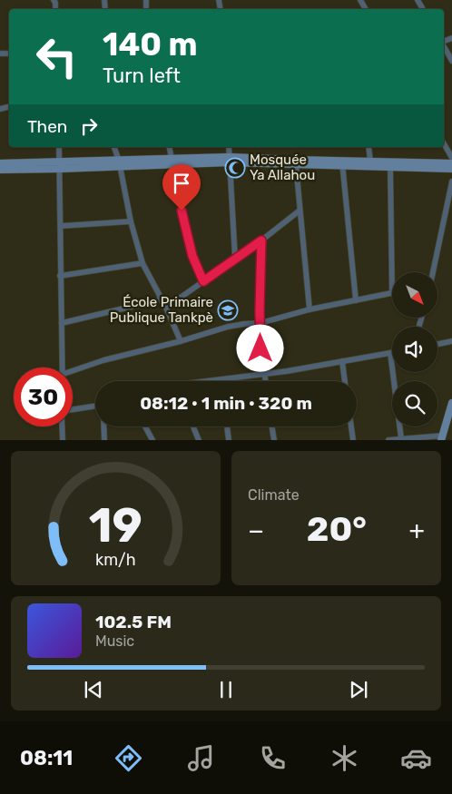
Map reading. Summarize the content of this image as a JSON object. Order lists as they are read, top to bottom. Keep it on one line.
{"places":{"mosque":["Mosquée Ya Allahou"],"school or university":["École Primaire Publique Tankpè"]},"north":"bottom right","page":{"turn":["140 m","Turn left"],"then":"Then","limit":"30","trip":"08:12 · 1 min · 320 m","tile":"Climate","heat":["−","20°","+"],"song":["102.5 FM","Music"],"tabs":"08:11","gauge":["19","km/h"]}}
